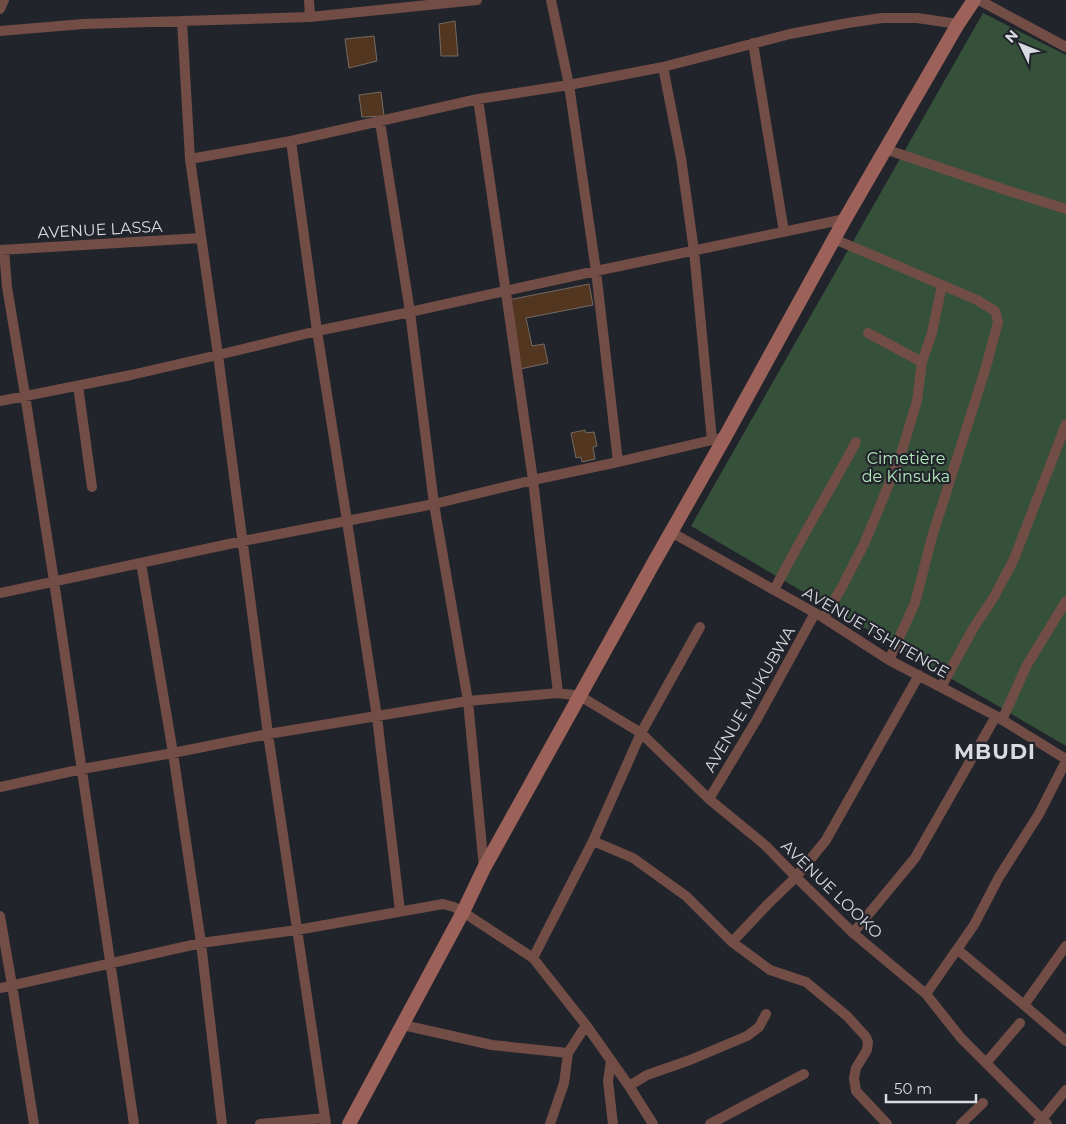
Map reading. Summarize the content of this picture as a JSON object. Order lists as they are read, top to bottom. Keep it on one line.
{"streets":{"street":["AVENUE LASSA","AVENUE TSHITENGE","AVENUE MUKUBWA","AVENUE LOOKO"]},"crossings":[["AVENUE TSHITENGE","AVENUE MUKUBWA"],["AVENUE MUKUBWA","AVENUE LOOKO"]],"districts":["MBUDI"],"parks":["Cimetière de Kinsuka"],"scale_bar":"50 m","north":"top left"}
